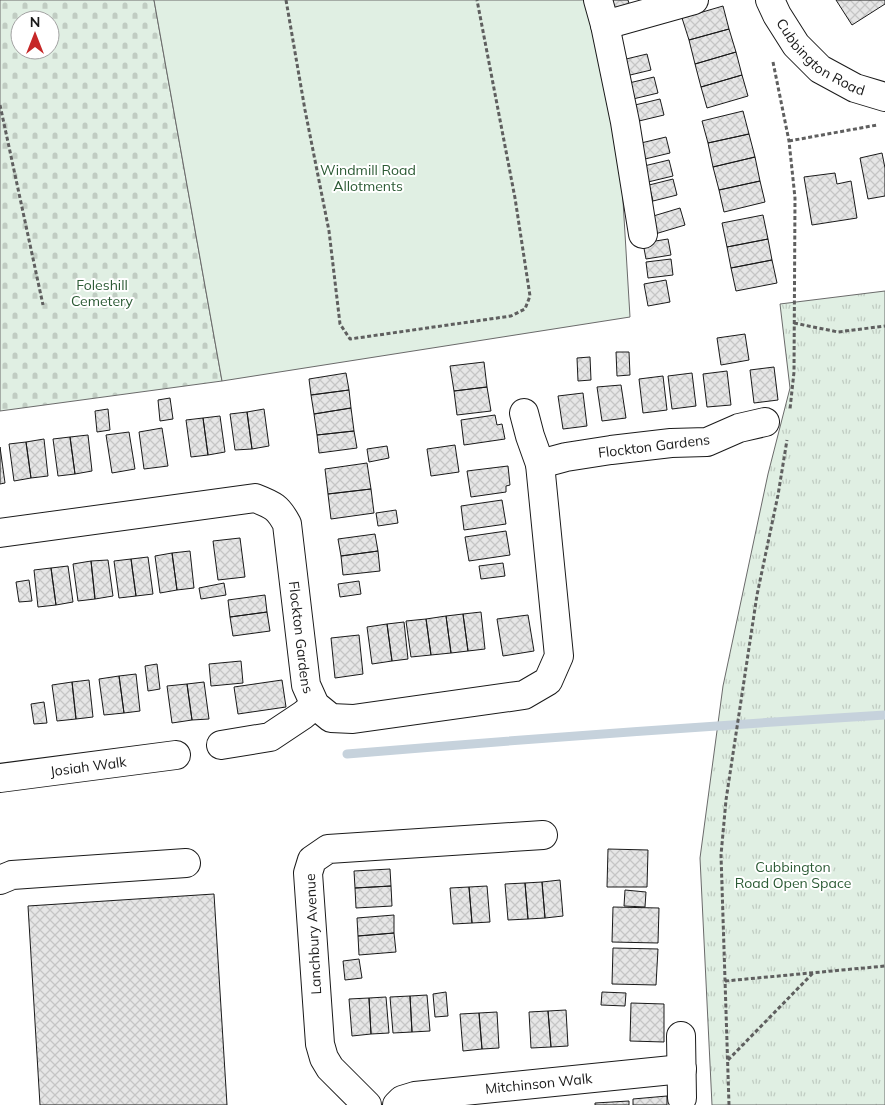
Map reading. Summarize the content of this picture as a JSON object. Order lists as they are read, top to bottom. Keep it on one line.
{"streets":{"street":["Cubbington Road","Flockton Gardens","Josiah Walk","Lanchbury Avenue","Mitchinson Walk"]},"parks":["Windmill Road Allotments","Foleshill Cemetery","Cubbington Road Open Space"],"north":"top"}
